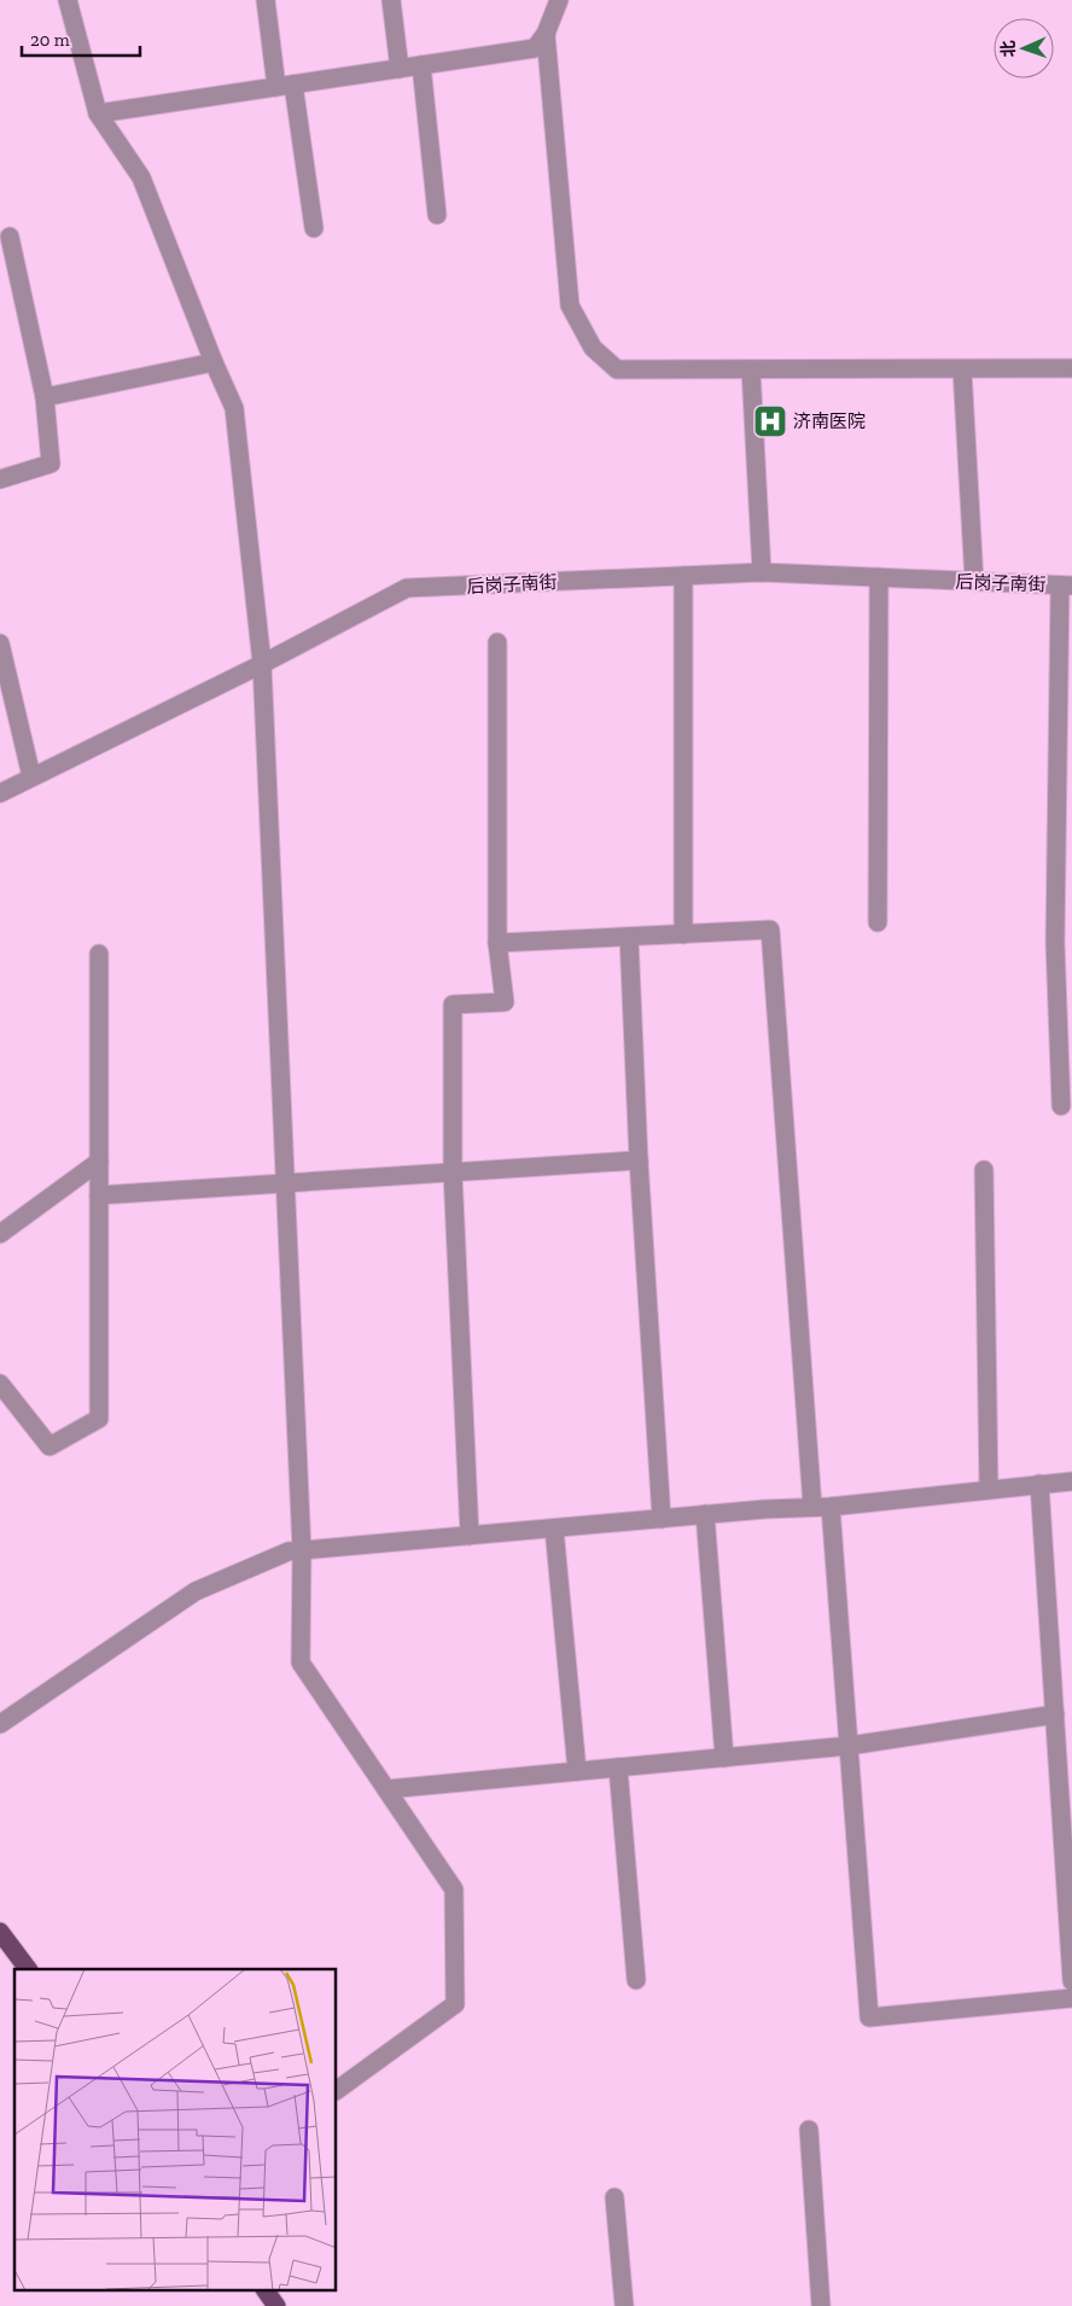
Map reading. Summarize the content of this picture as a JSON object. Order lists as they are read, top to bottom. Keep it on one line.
{"streets":{"street":["后岗子南街"]},"places":{"hospital":["济南医院"]},"scale_bar":"20 m","north":"left"}
